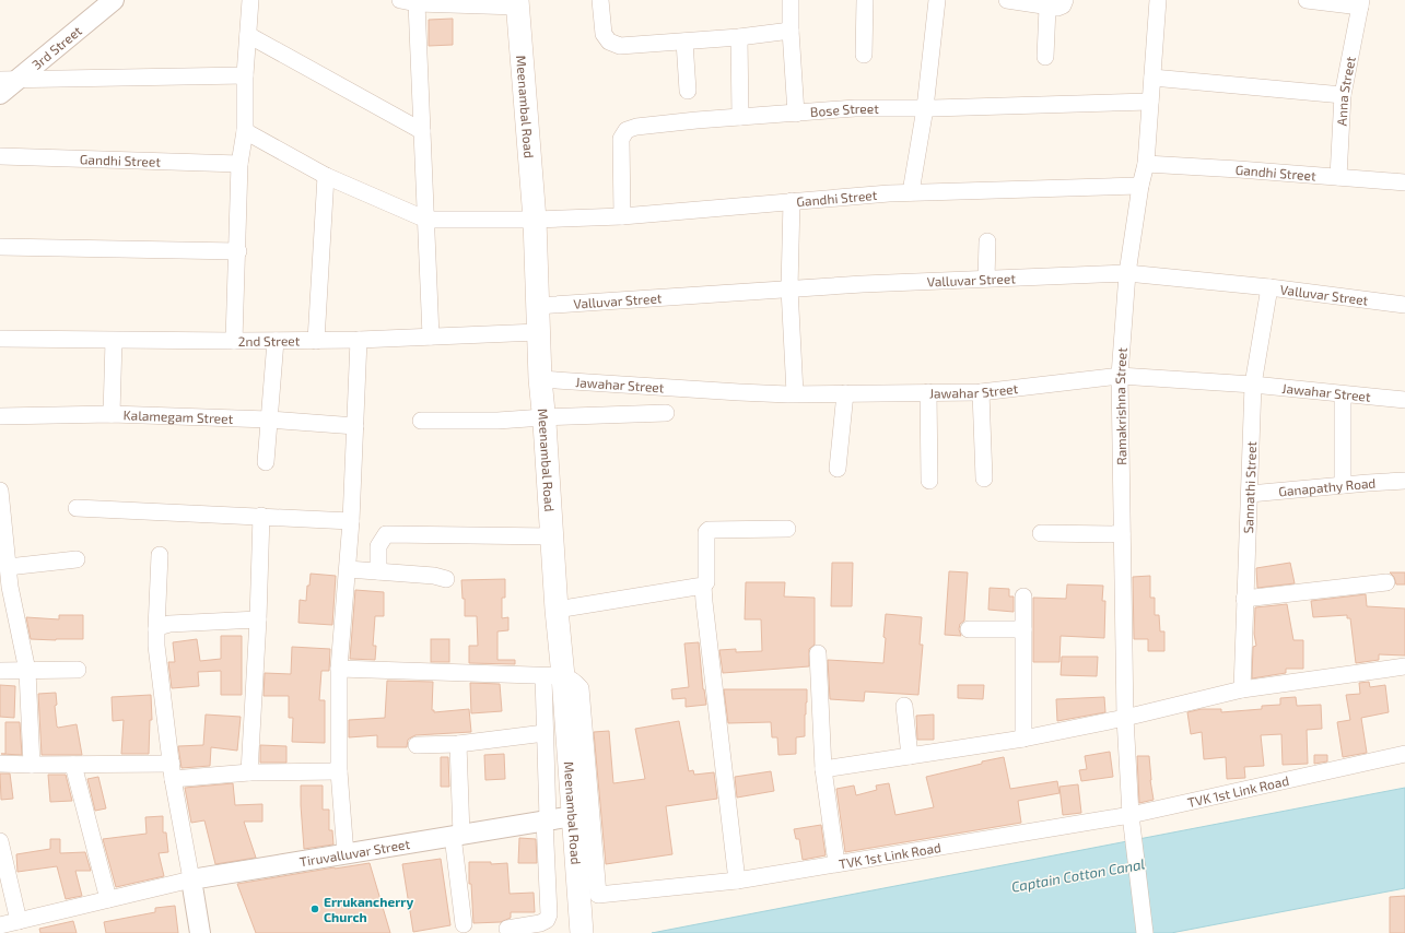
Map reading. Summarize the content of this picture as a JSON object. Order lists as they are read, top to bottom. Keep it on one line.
{"streets":{"main road":["Meenambal Road"],"street":["3rd Street","Anna Street","Bose Street","Gandhi Street","Valluvar Street","2nd Street","Jawahar Street","Ramakrishna Street","Kalamegam Street","Sannathi Street","Ganapathy Road","TVK 1st Link Road","Tiruvalluvar Street"]},"crossings":[["Anna Street","Gandhi Street"],["Meenambal Road","Gandhi Street"],["Meenambal Road","Valluvar Street"],["Meenambal Road","2nd Street"],["Meenambal Road","Jawahar Street"],["Meenambal Road","TVK 1st Link Road"],["Meenambal Road","Tiruvalluvar Street"],["Bose Street","Gandhi Street"],["Bose Street","Ramakrishna Street"],["Gandhi Street","Ramakrishna Street"],["Valluvar Street","Ramakrishna Street"],["Valluvar Street","Sannathi Street"],["Jawahar Street","Ramakrishna Street"],["Jawahar Street","Sannathi Street"],["Ramakrishna Street","TVK 1st Link Road"],["Sannathi Street","Ganapathy Road"]],"water":["Captain Cotton Canal"],"places":["Errukancherry Church"]}
